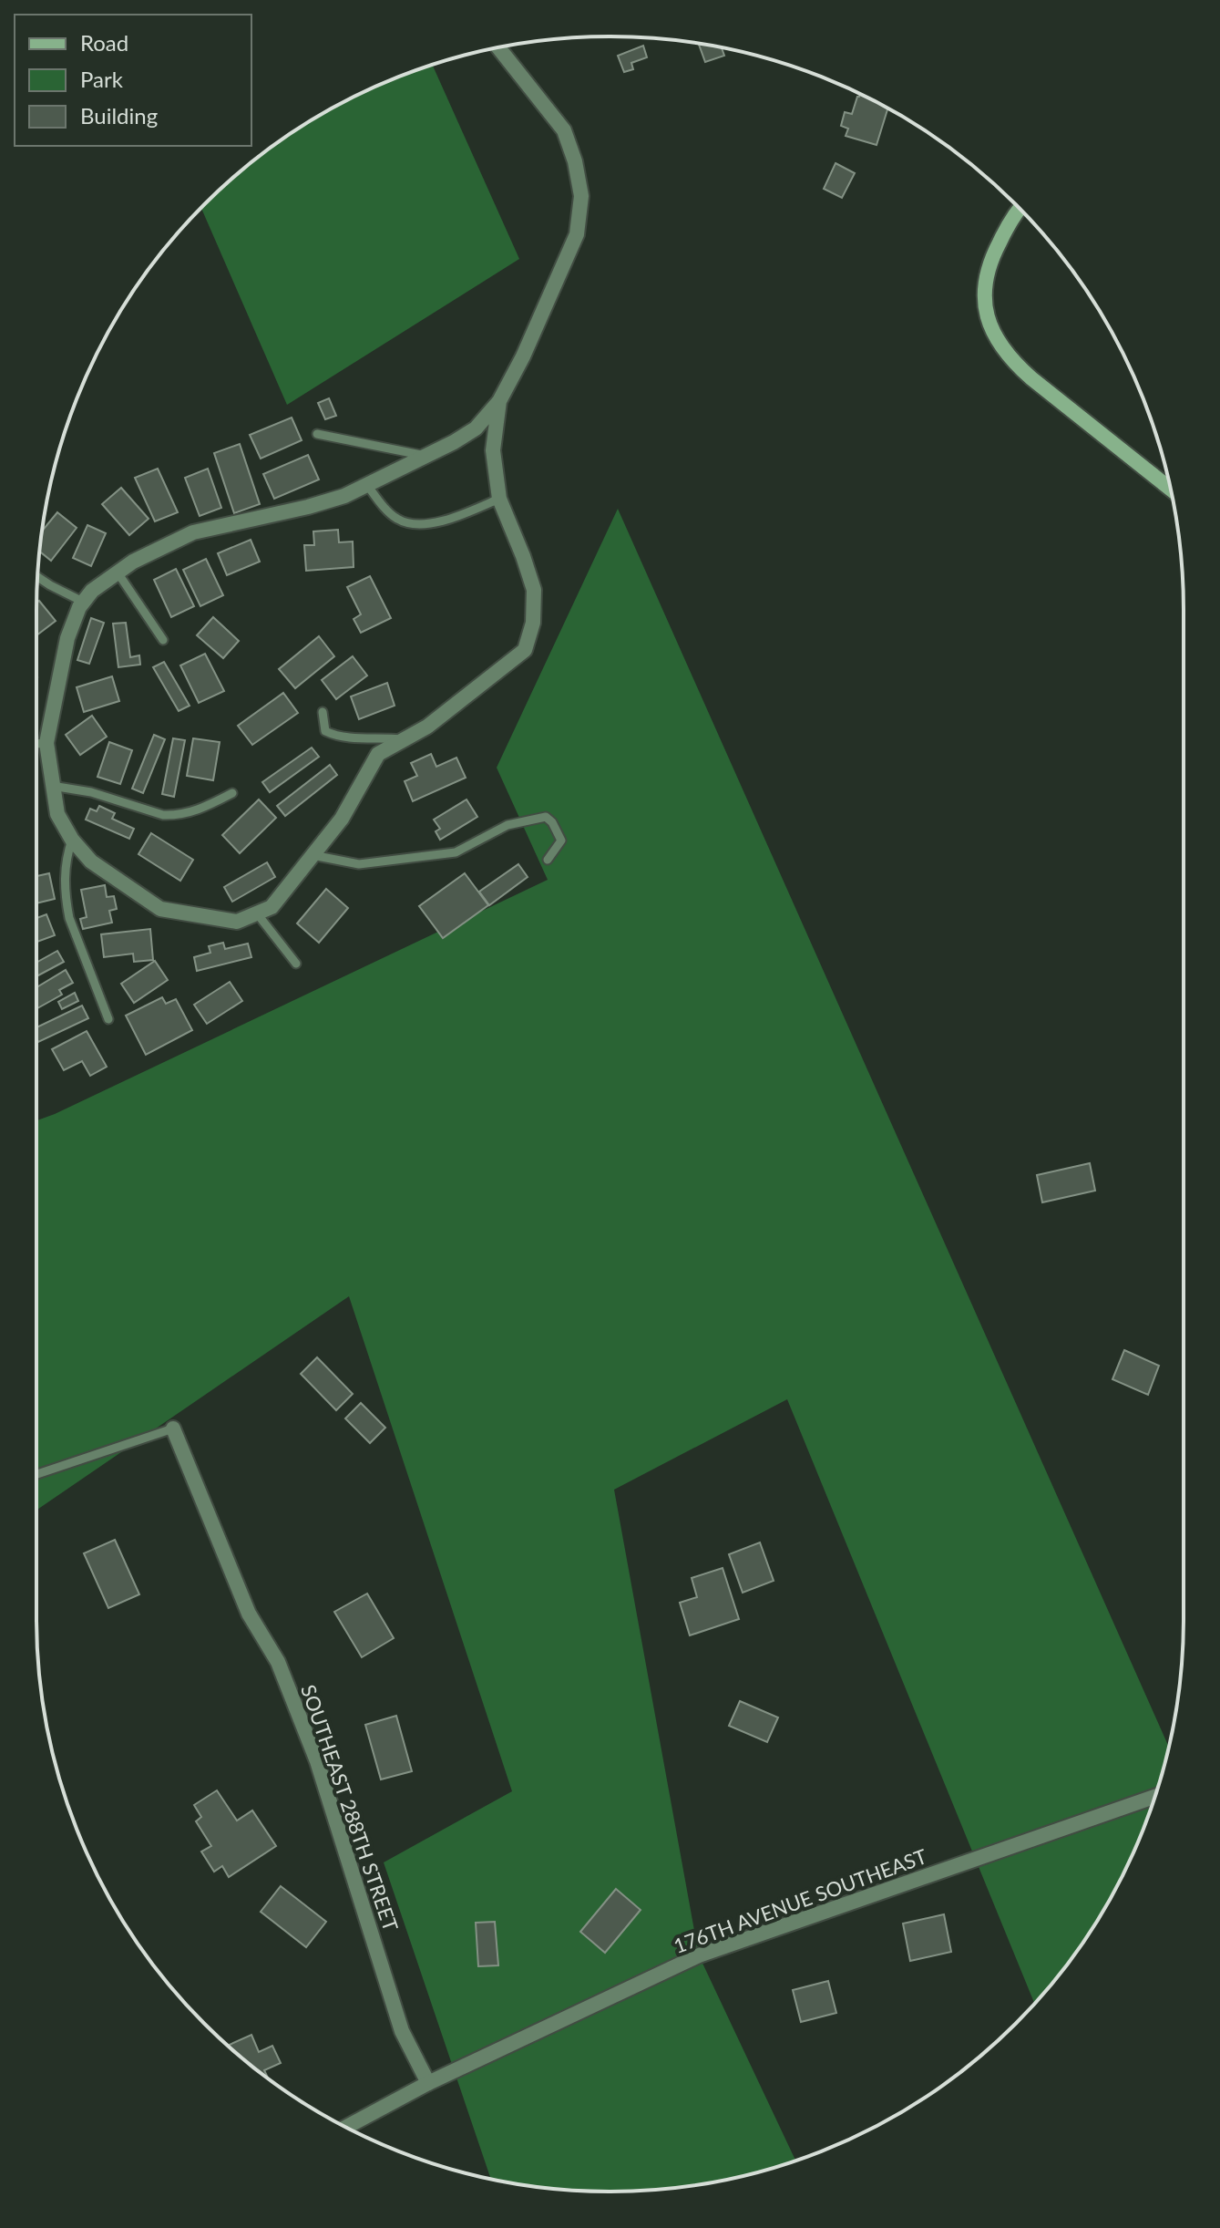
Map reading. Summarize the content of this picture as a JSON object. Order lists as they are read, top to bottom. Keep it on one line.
{"streets":{"street":["SOUTHEAST 288TH STREET","176TH AVENUE SOUTHEAST"]},"crossings":[["SOUTHEAST 288TH STREET","176TH AVENUE SOUTHEAST"]],"legend":["Road","Park","Building"]}
